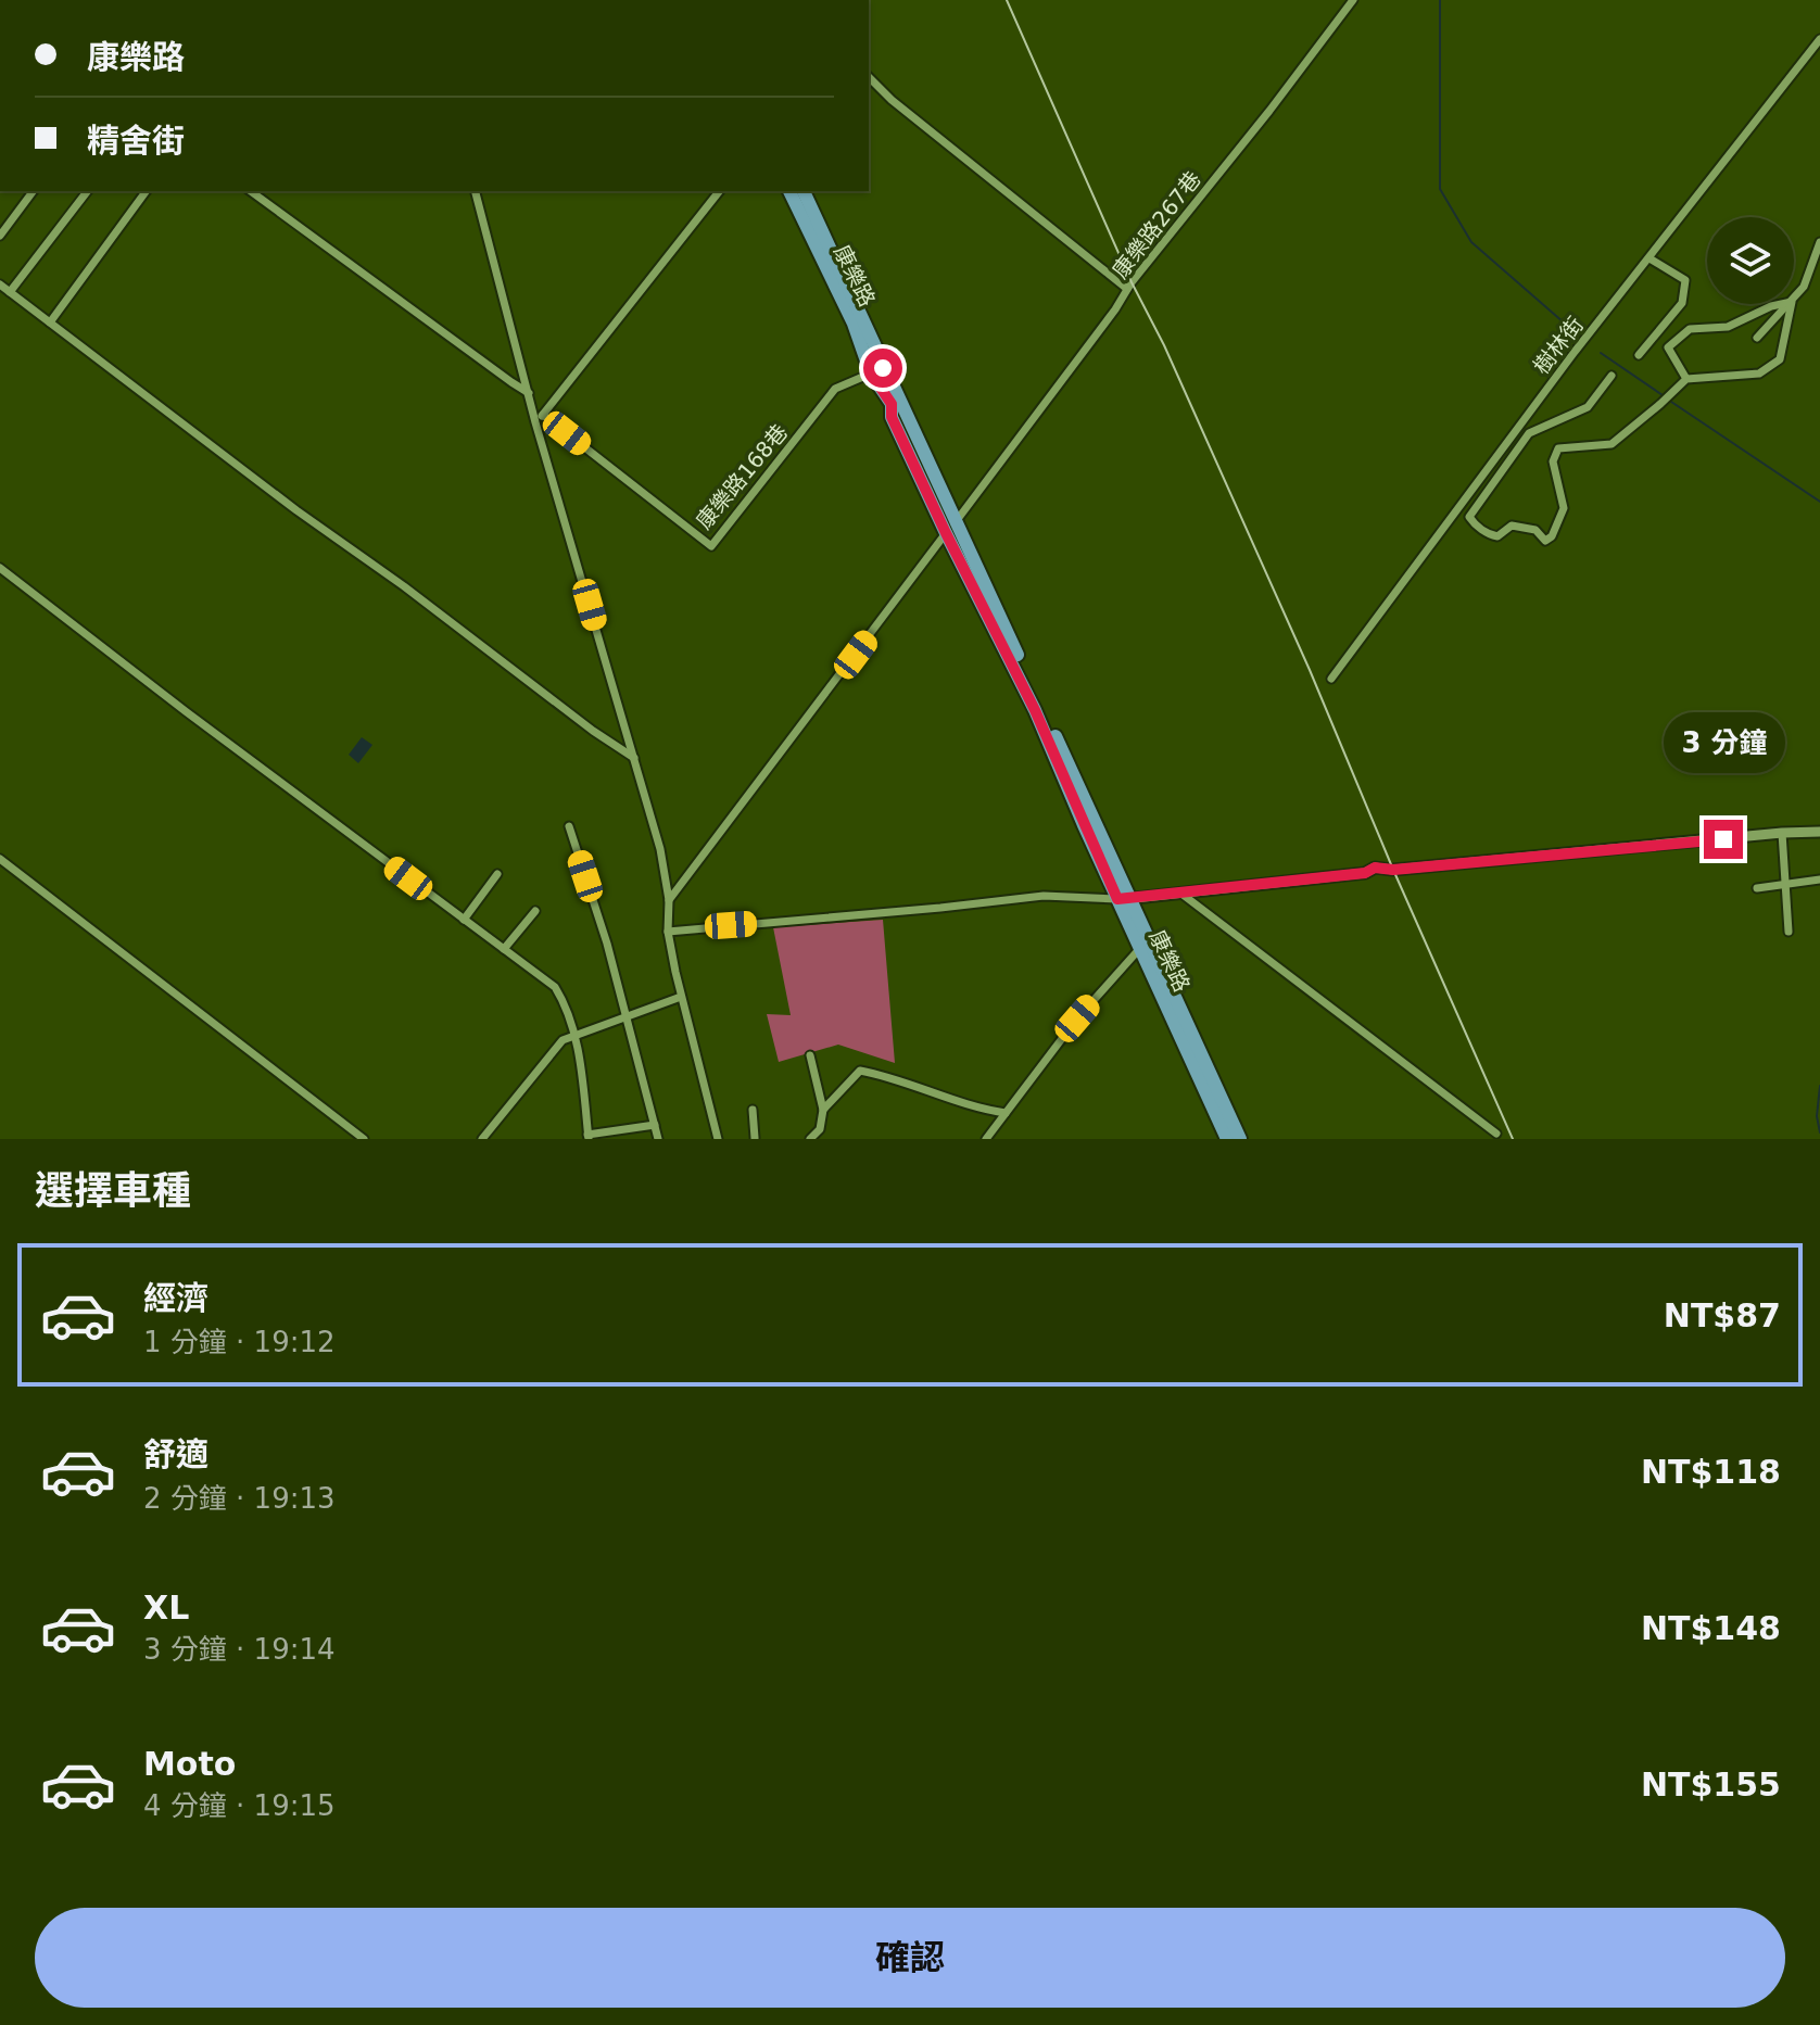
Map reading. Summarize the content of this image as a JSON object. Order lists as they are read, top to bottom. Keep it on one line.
{"streets":{"main road":["康樂路"],"street":["康樂路267巷","樹林街","康樂路168巷"]},"crossings":[["康樂路267巷","康樂路"],["康樂路","康樂路168巷"]],"page":{"banner":["康樂路","精舍街"],"bubble":"3 分鐘","heading":"選擇車種","list":[{"name":"經濟","note":"1 分鐘 · 19:12","value":"NT$87"},{"name":"舒適","note":"2 分鐘 · 19:13","value":"NT$118"},{"name":"XL","note":"3 分鐘 · 19:14","value":"NT$148"},{"name":"Moto","note":"4 分鐘 · 19:15","value":"NT$155"}],"buttons":"確認"}}
